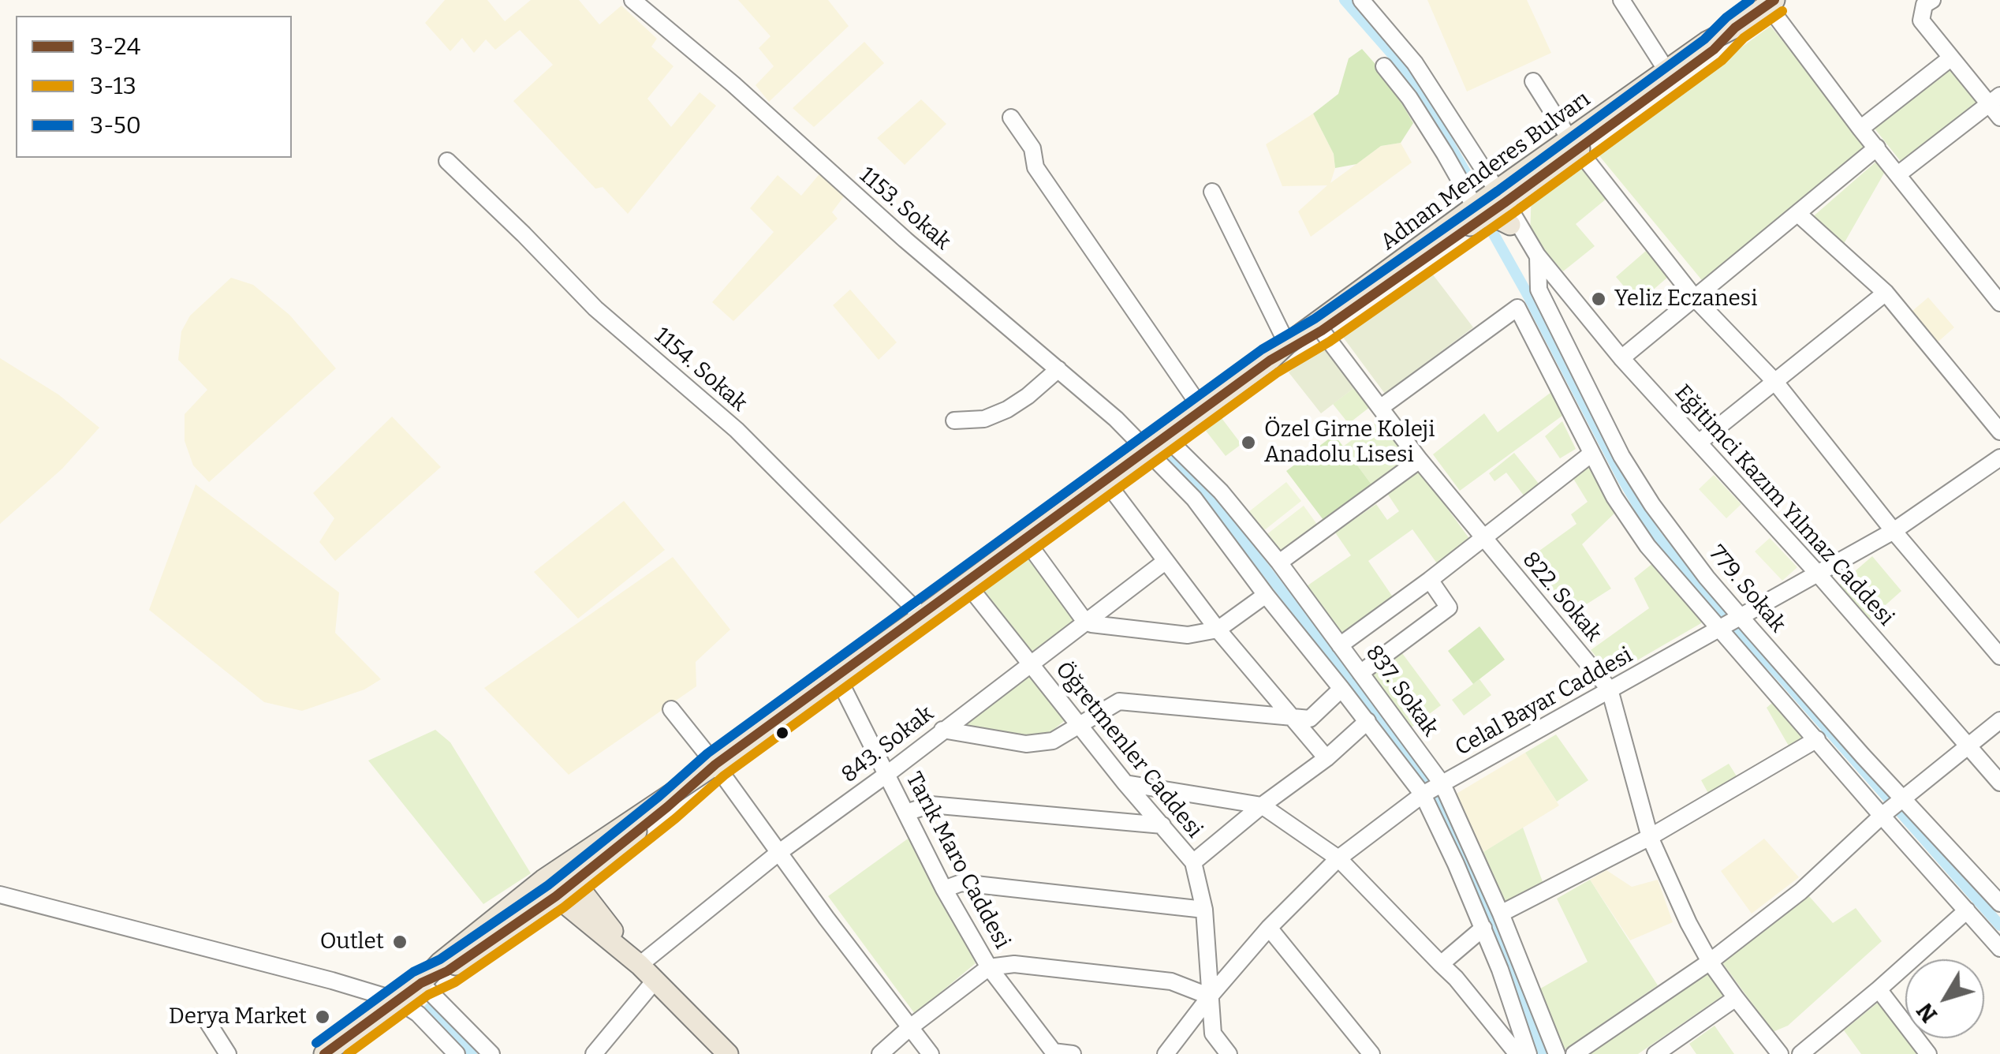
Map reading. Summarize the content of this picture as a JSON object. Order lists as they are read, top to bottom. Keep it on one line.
{"streets":{"main road":["Adnan Menderes Bulvarı"],"street":["1153. Sokak","1154. Sokak","Eğitimci Kazım Yılmaz Caddesi","779. Sokak","822. Sokak","837. Sokak","Celal Bayar Caddesi","843. Sokak","Öğretmenler Caddesi","Tarık Maro Caddesi"]},"crossings":[["Adnan Menderes Bulvarı","1153. Sokak"],["Adnan Menderes Bulvarı","1154. Sokak"],["Adnan Menderes Bulvarı","Eğitimci Kazım Yılmaz Caddesi"],["Adnan Menderes Bulvarı","822. Sokak"],["Adnan Menderes Bulvarı","837. Sokak"],["Adnan Menderes Bulvarı","Öğretmenler Caddesi"],["Adnan Menderes Bulvarı","Tarık Maro Caddesi"],["1153. Sokak","837. Sokak"],["Eğitimci Kazım Yılmaz Caddesi","779. Sokak"],["Eğitimci Kazım Yılmaz Caddesi","Celal Bayar Caddesi"],["779. Sokak","Celal Bayar Caddesi"],["822. Sokak","Celal Bayar Caddesi"],["837. Sokak","Celal Bayar Caddesi"],["Celal Bayar Caddesi","Öğretmenler Caddesi"],["843. Sokak","Öğretmenler Caddesi"],["843. Sokak","Tarık Maro Caddesi"]],"places":["Yeliz Eczanesi","Özel Girne Koleji Anadolu Lisesi","Outlet","Derya Market"],"lines":["transit line 3-24","transit line 3-50","transit line 3-13"],"legend":["3-24","3-13","3-50"],"north":"bottom left"}
